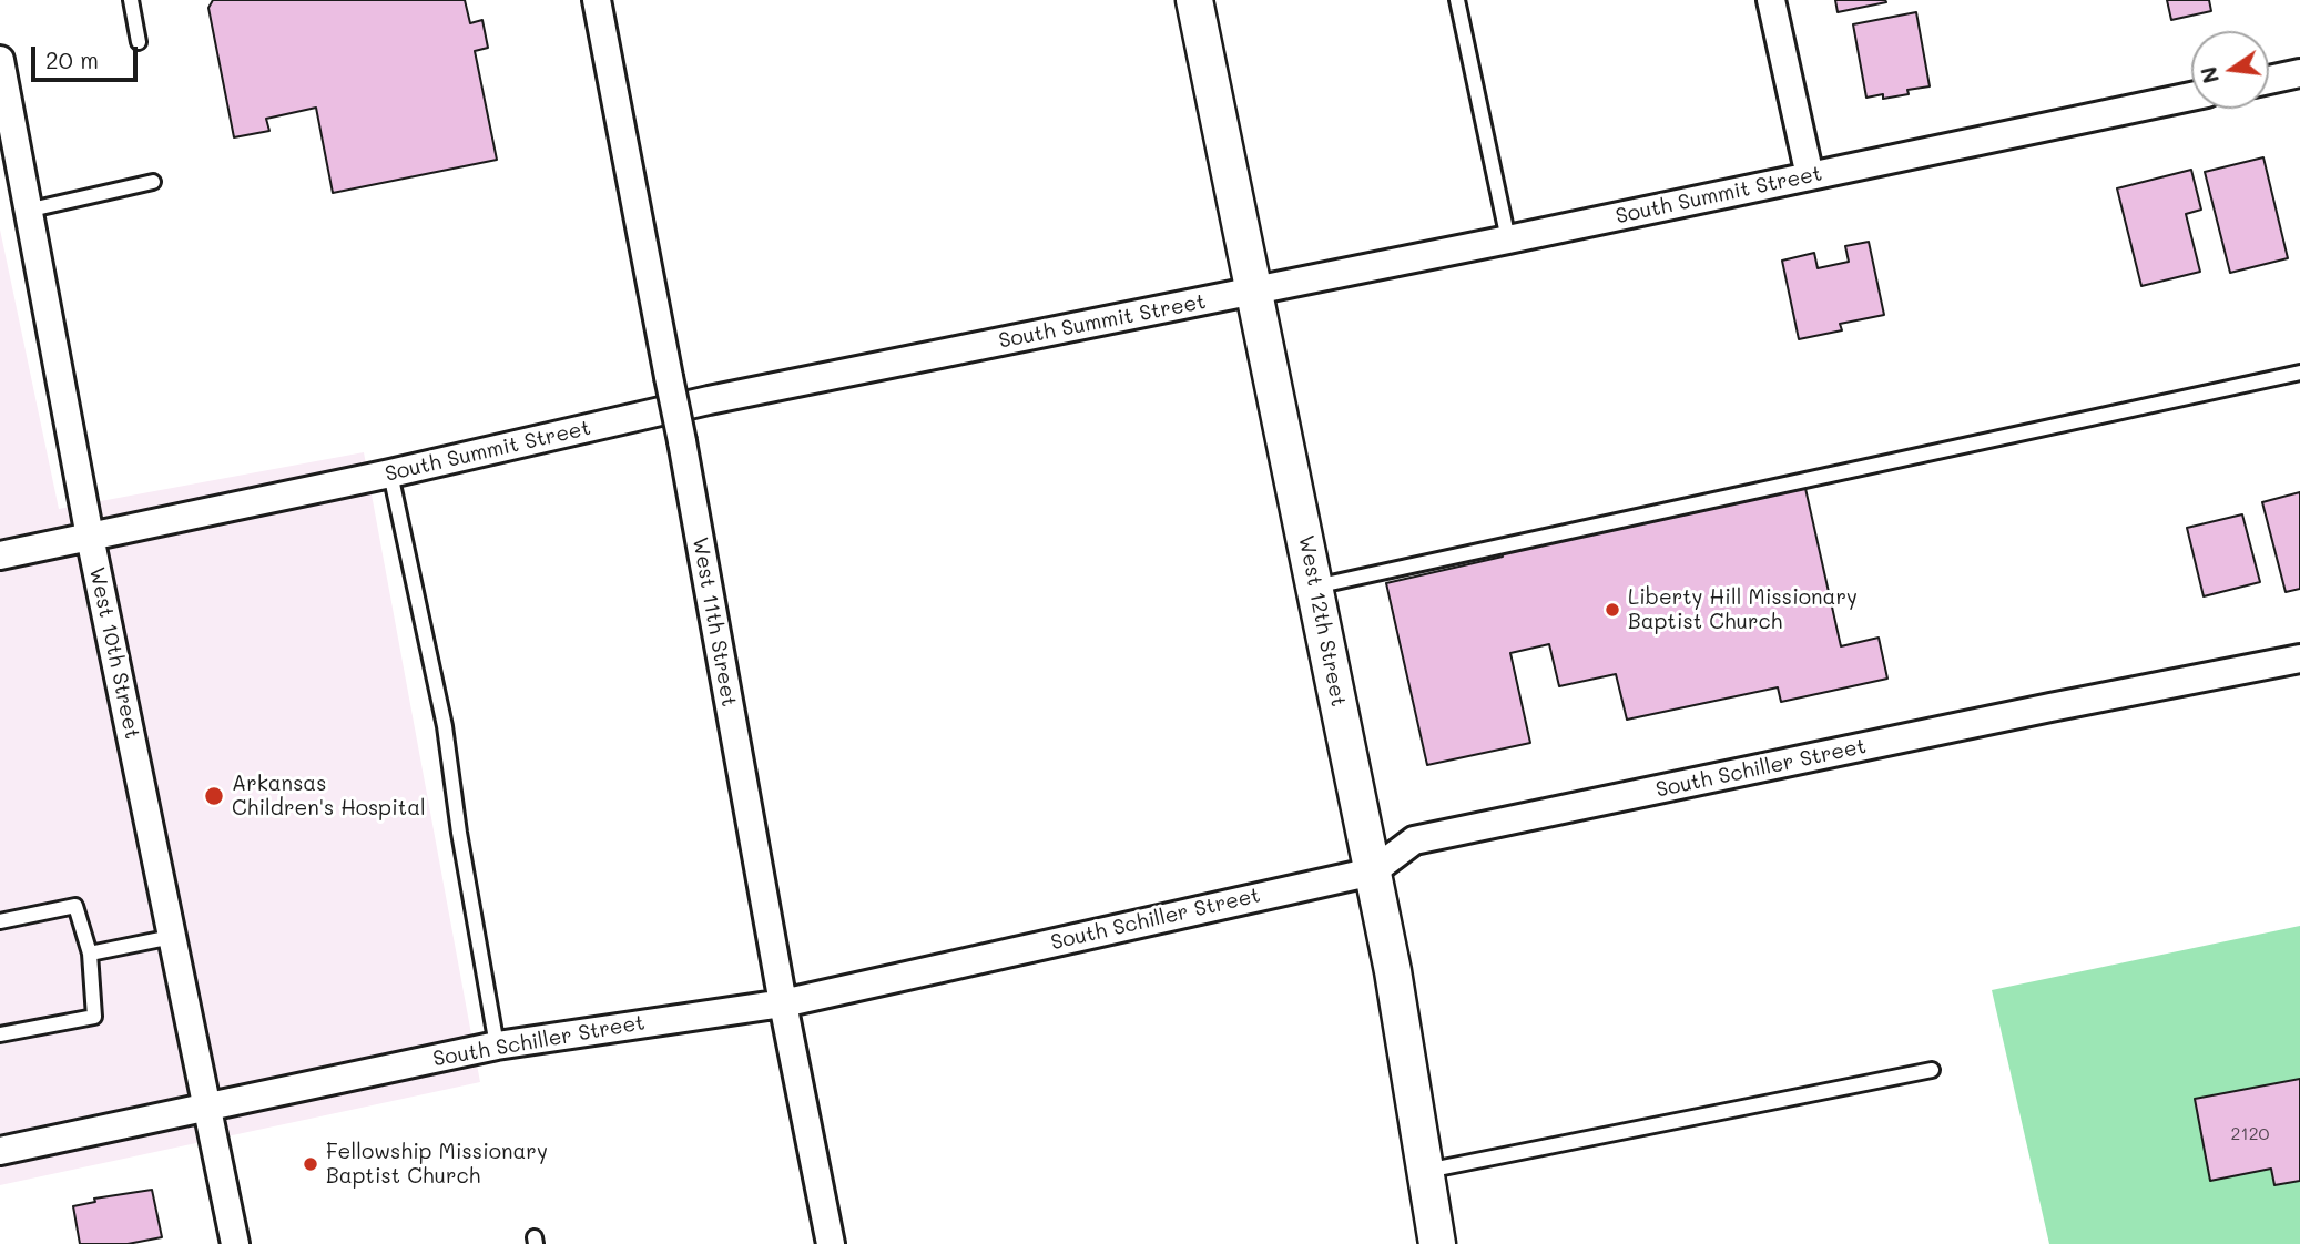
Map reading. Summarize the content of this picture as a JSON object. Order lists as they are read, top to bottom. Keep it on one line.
{"streets":{"street":["South Summit Street","West 12th Street","West 11th Street","West 10th Street","South Schiller Street"]},"crossings":[["South Summit Street","West 12th Street"],["South Summit Street","West 10th Street"],["West 12th Street","South Schiller Street"],["West 11th Street","South Schiller Street"],["West 10th Street","South Schiller Street"]],"places":["Liberty Hill Missionary Baptist Church","Arkansas Children's Hospital","Fellowship Missionary Baptist Church"],"house_numbers":["2120"],"scale_bar":"20 m","north":"left"}
